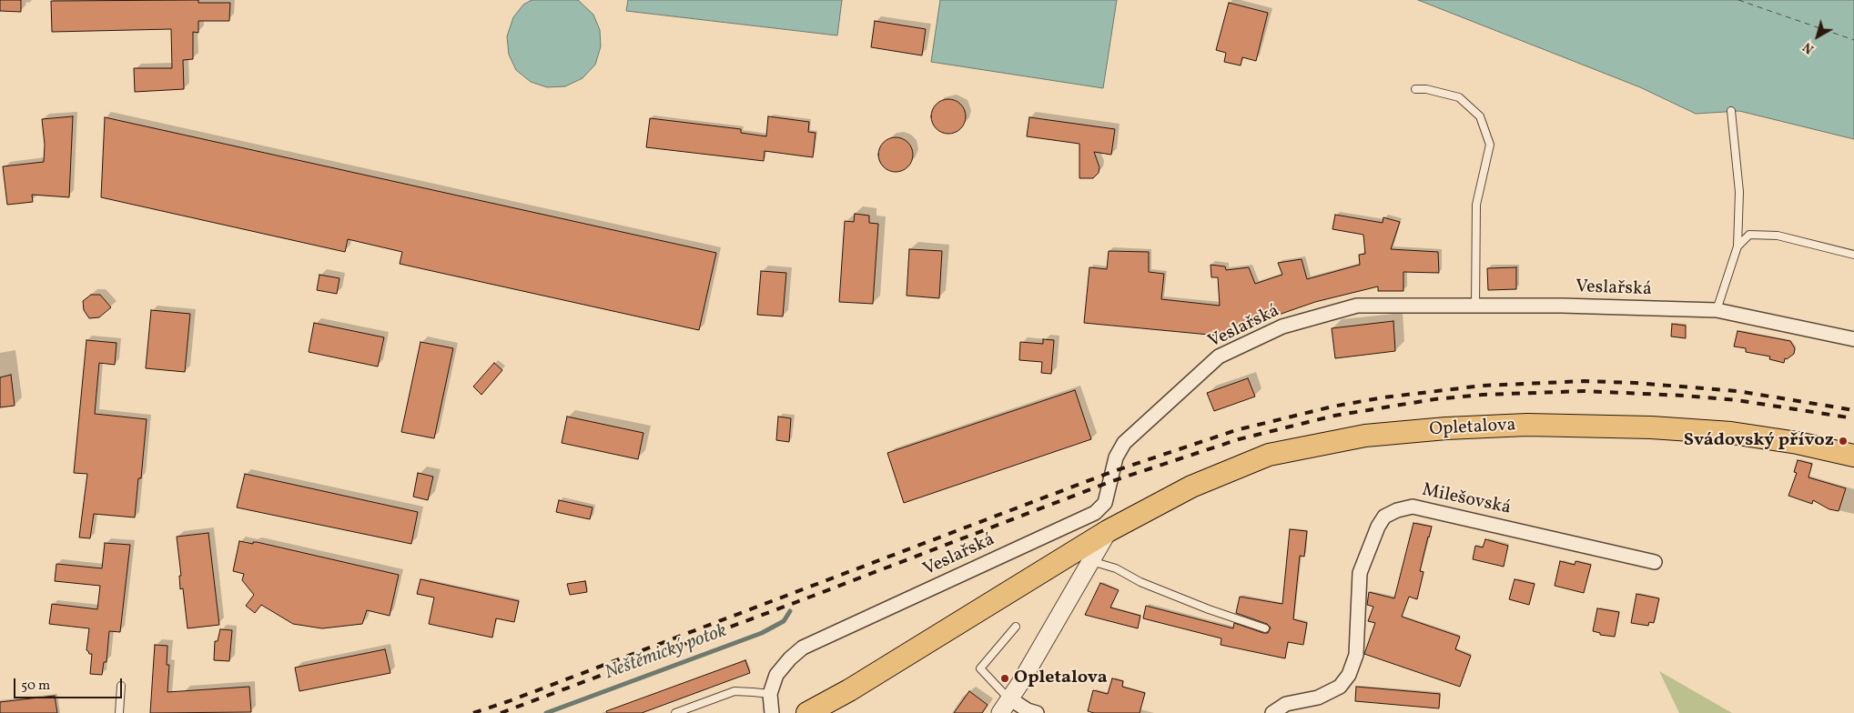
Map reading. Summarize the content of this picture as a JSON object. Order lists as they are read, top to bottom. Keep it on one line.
{"streets":{"main road":["Opletalova"],"street":["Veslařská","Milešovská"]},"water":["Neštěmický potok"],"places":["Svádovský přívoz","Opletalova"],"scale_bar":"50 m","north":"bottom left"}
